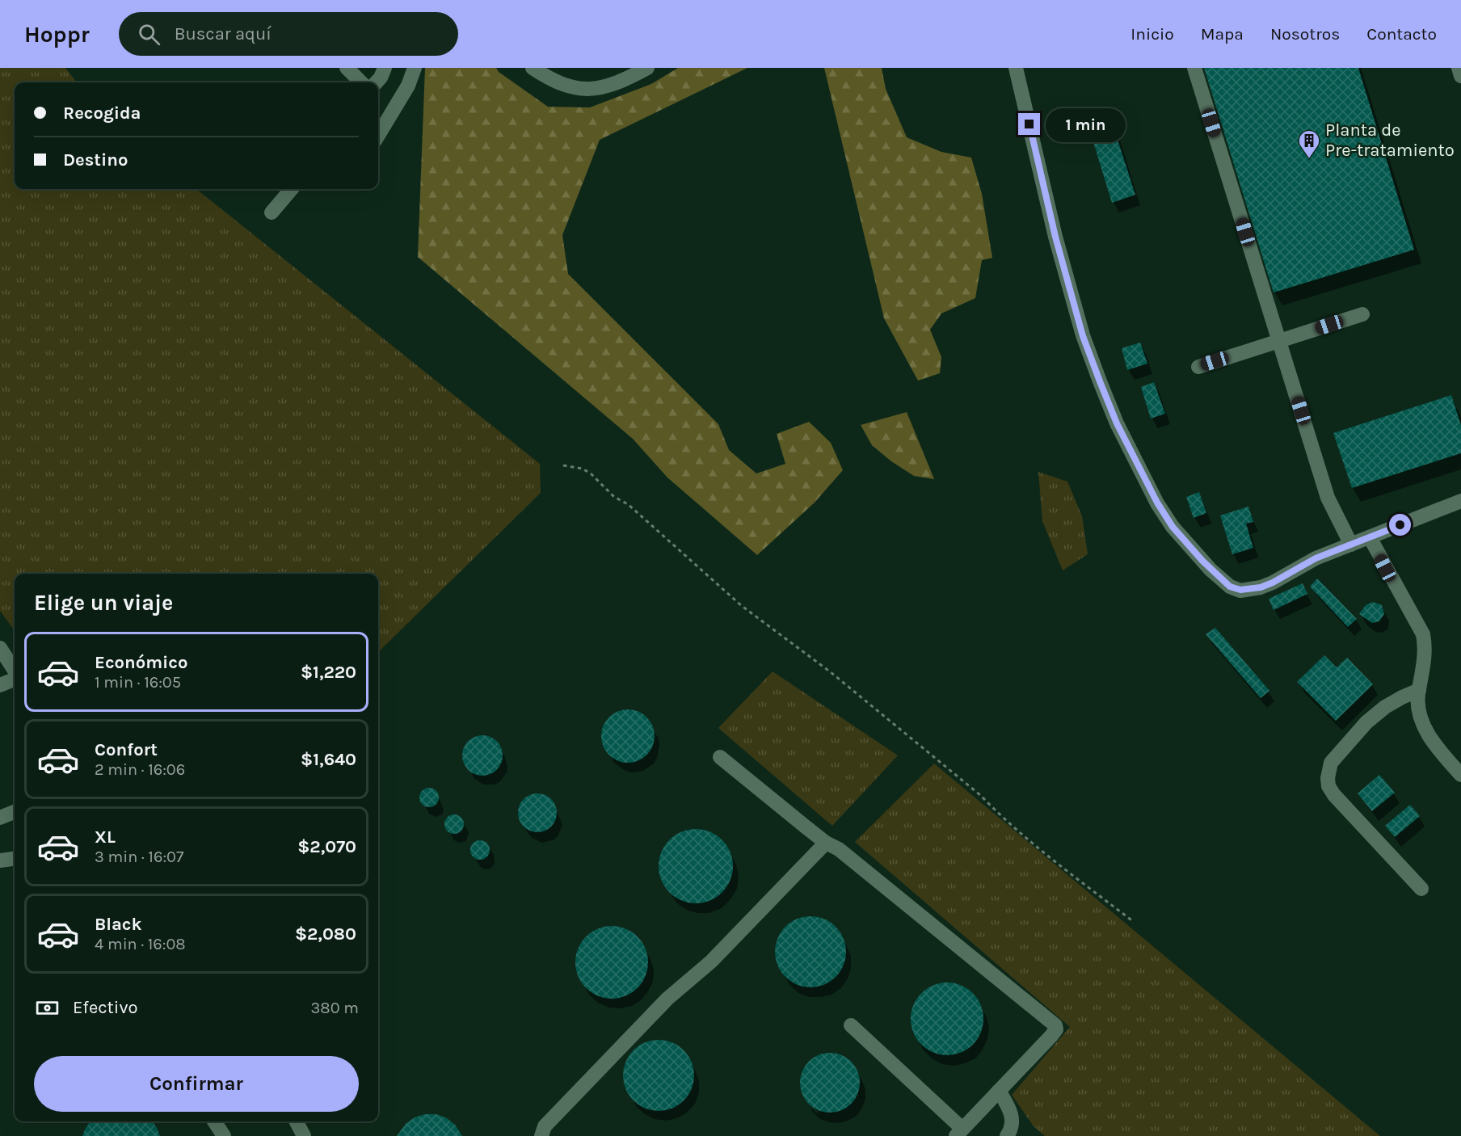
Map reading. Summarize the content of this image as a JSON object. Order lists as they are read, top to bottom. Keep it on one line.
{"places":{"building":["Planta de Pre-tratamiento"]},"page":{"header":"Hoppr","search":"Buscar aquí","nav":["Inicio","Mapa","Nosotros","Contacto"],"banner":["Recogida","Destino"],"bubble":"1 min","heading":"Elige un viaje","list":[{"name":"Económico","note":"1 min · 16:05","value":"$1,220"},{"name":"Confort","note":"2 min · 16:06","value":"$1,640"},{"name":"XL","note":"3 min · 16:07","value":"$2,070"},{"name":"Black","note":"4 min · 16:08","value":"$2,080"}],"pay":["Efectivo","380 m"],"buttons":"Confirmar"}}
